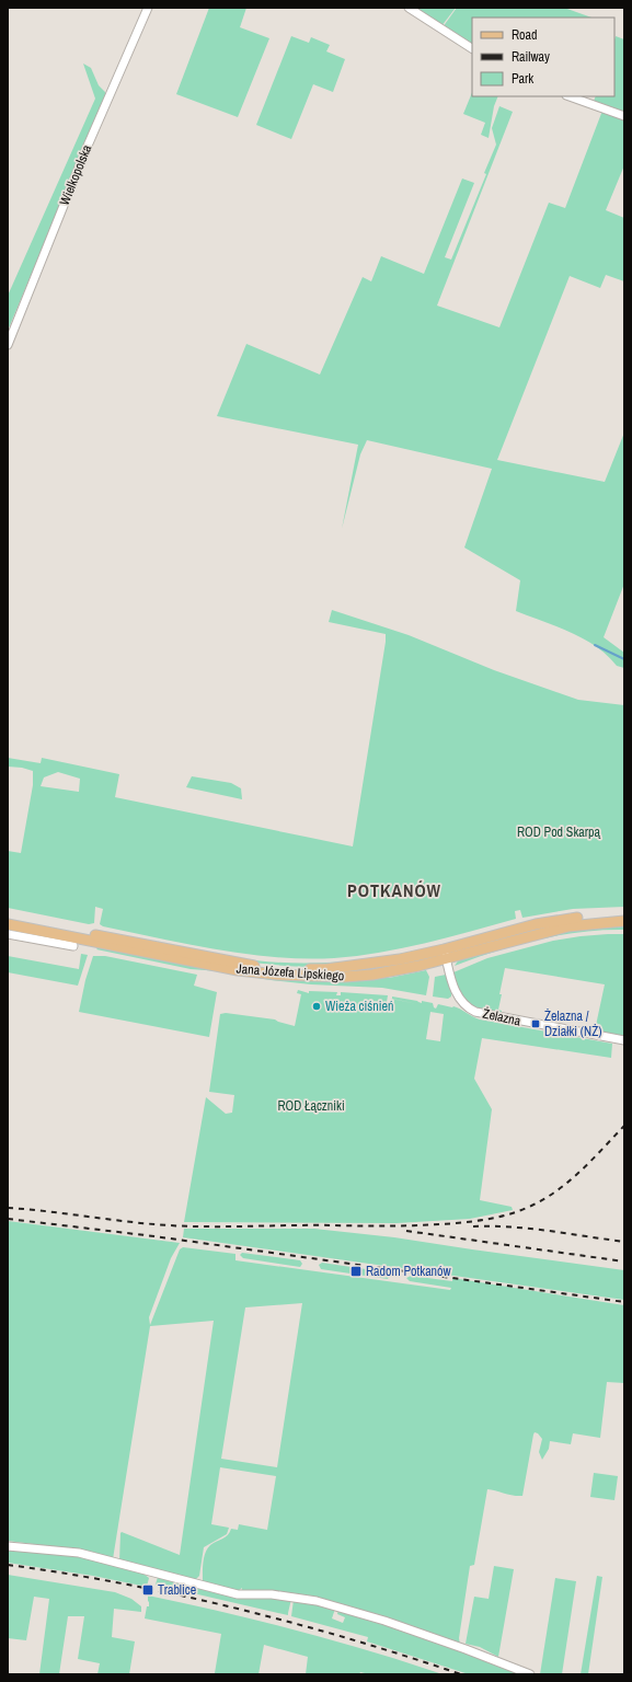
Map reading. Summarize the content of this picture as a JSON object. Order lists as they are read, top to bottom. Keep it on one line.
{"streets":{"main road":["Jana Józefa Lipskiego"],"street":["Wielkopolska","Żelazna"]},"crossings":[["Jana Józefa Lipskiego","Żelazna"]],"districts":["POTKANÓW"],"parks":["ROD Pod Skarpą","ROD Łączniki"],"places":{"other":["Wieża ciśnień"],"transit":["Żelazna / Działki (NŻ)","Radom Potkanów","Trablice"]},"legend":["Road","Railway","Park"]}
